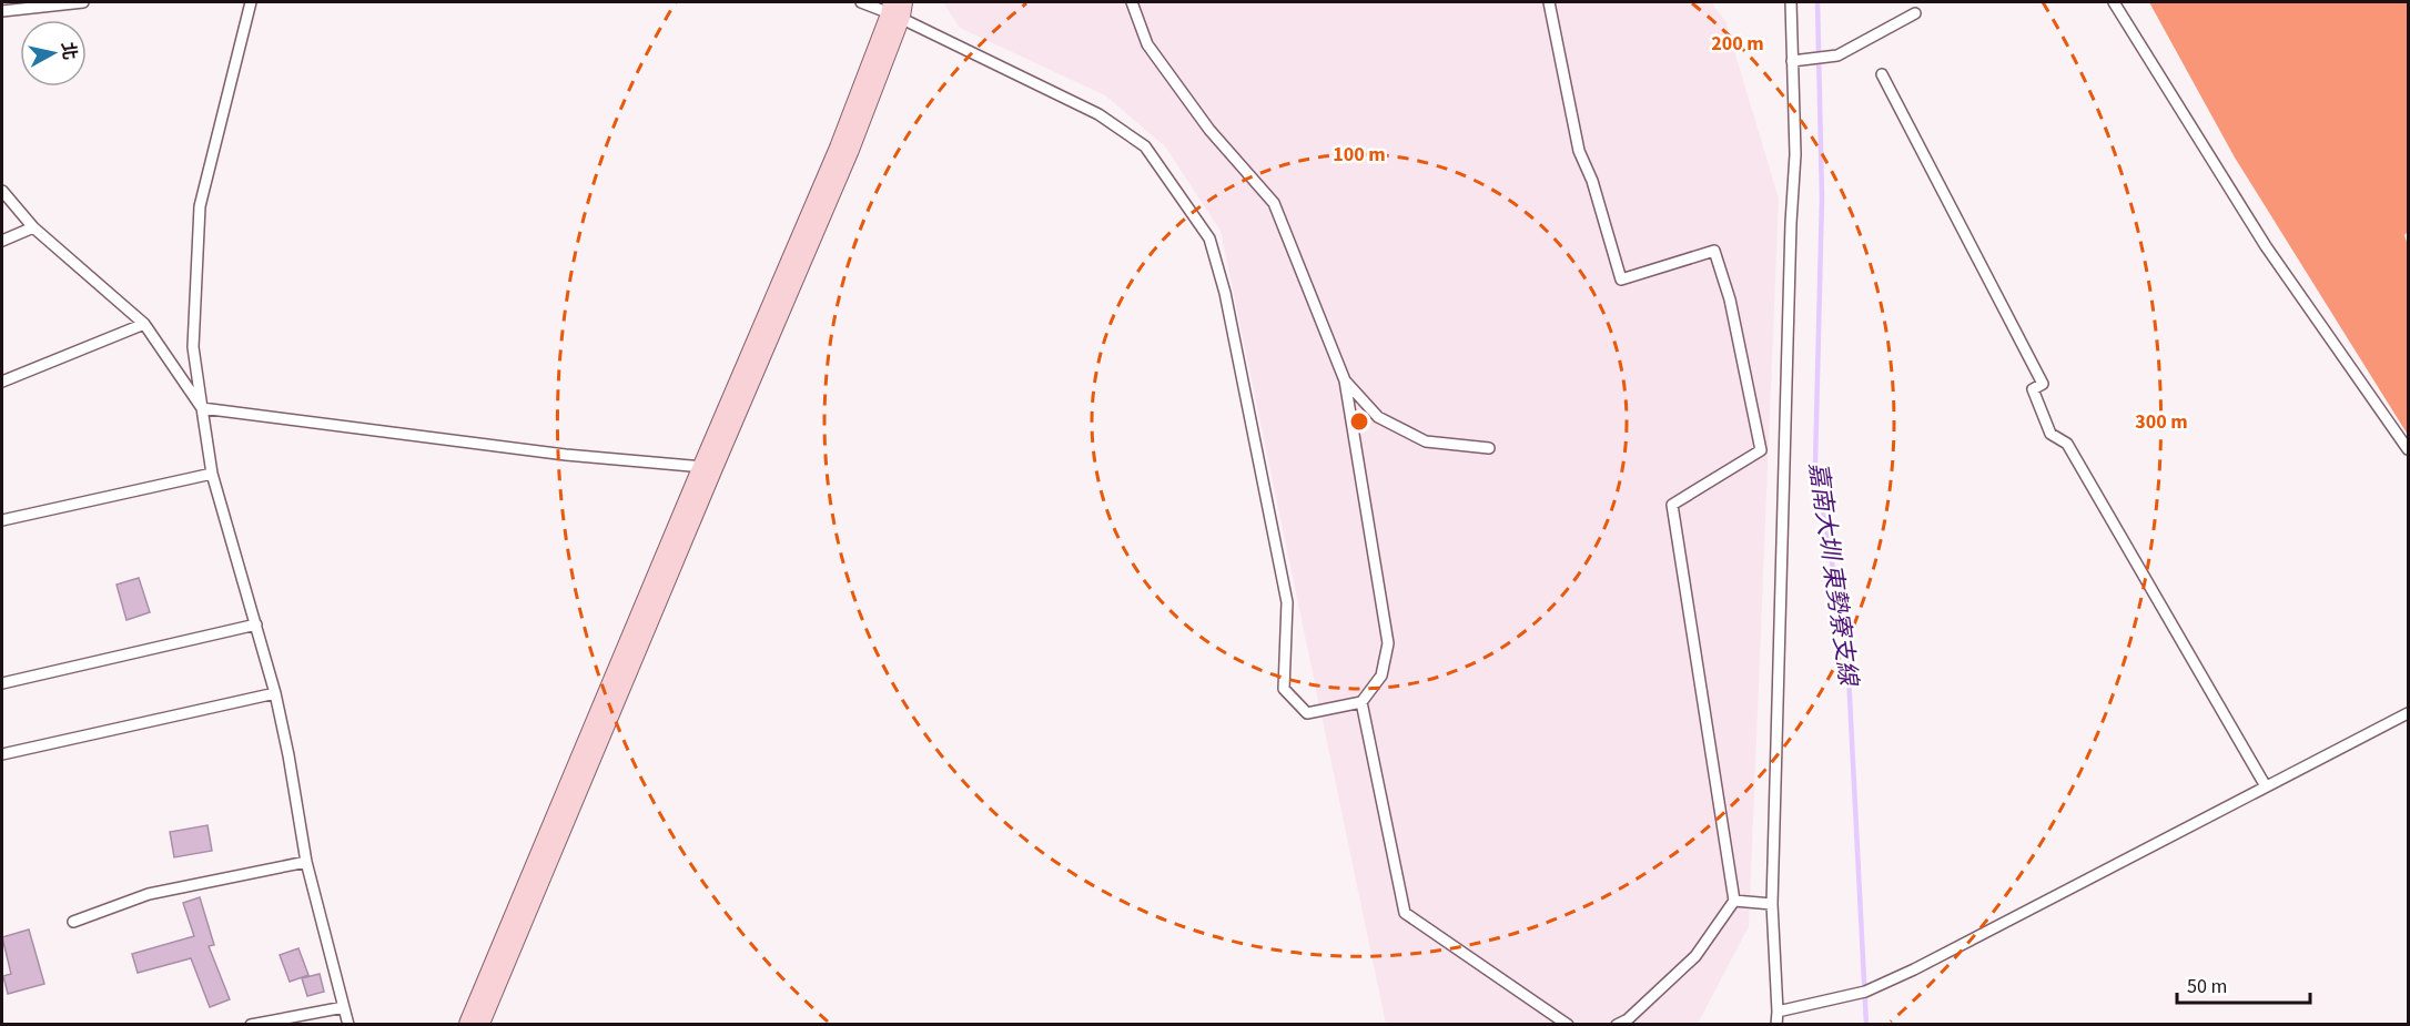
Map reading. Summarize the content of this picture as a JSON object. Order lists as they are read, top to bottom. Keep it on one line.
{"water":["嘉南大圳 東勢寮支線"],"scale_bar":"50 m","north":"right","rings":["200 m","100 m","300 m"]}
